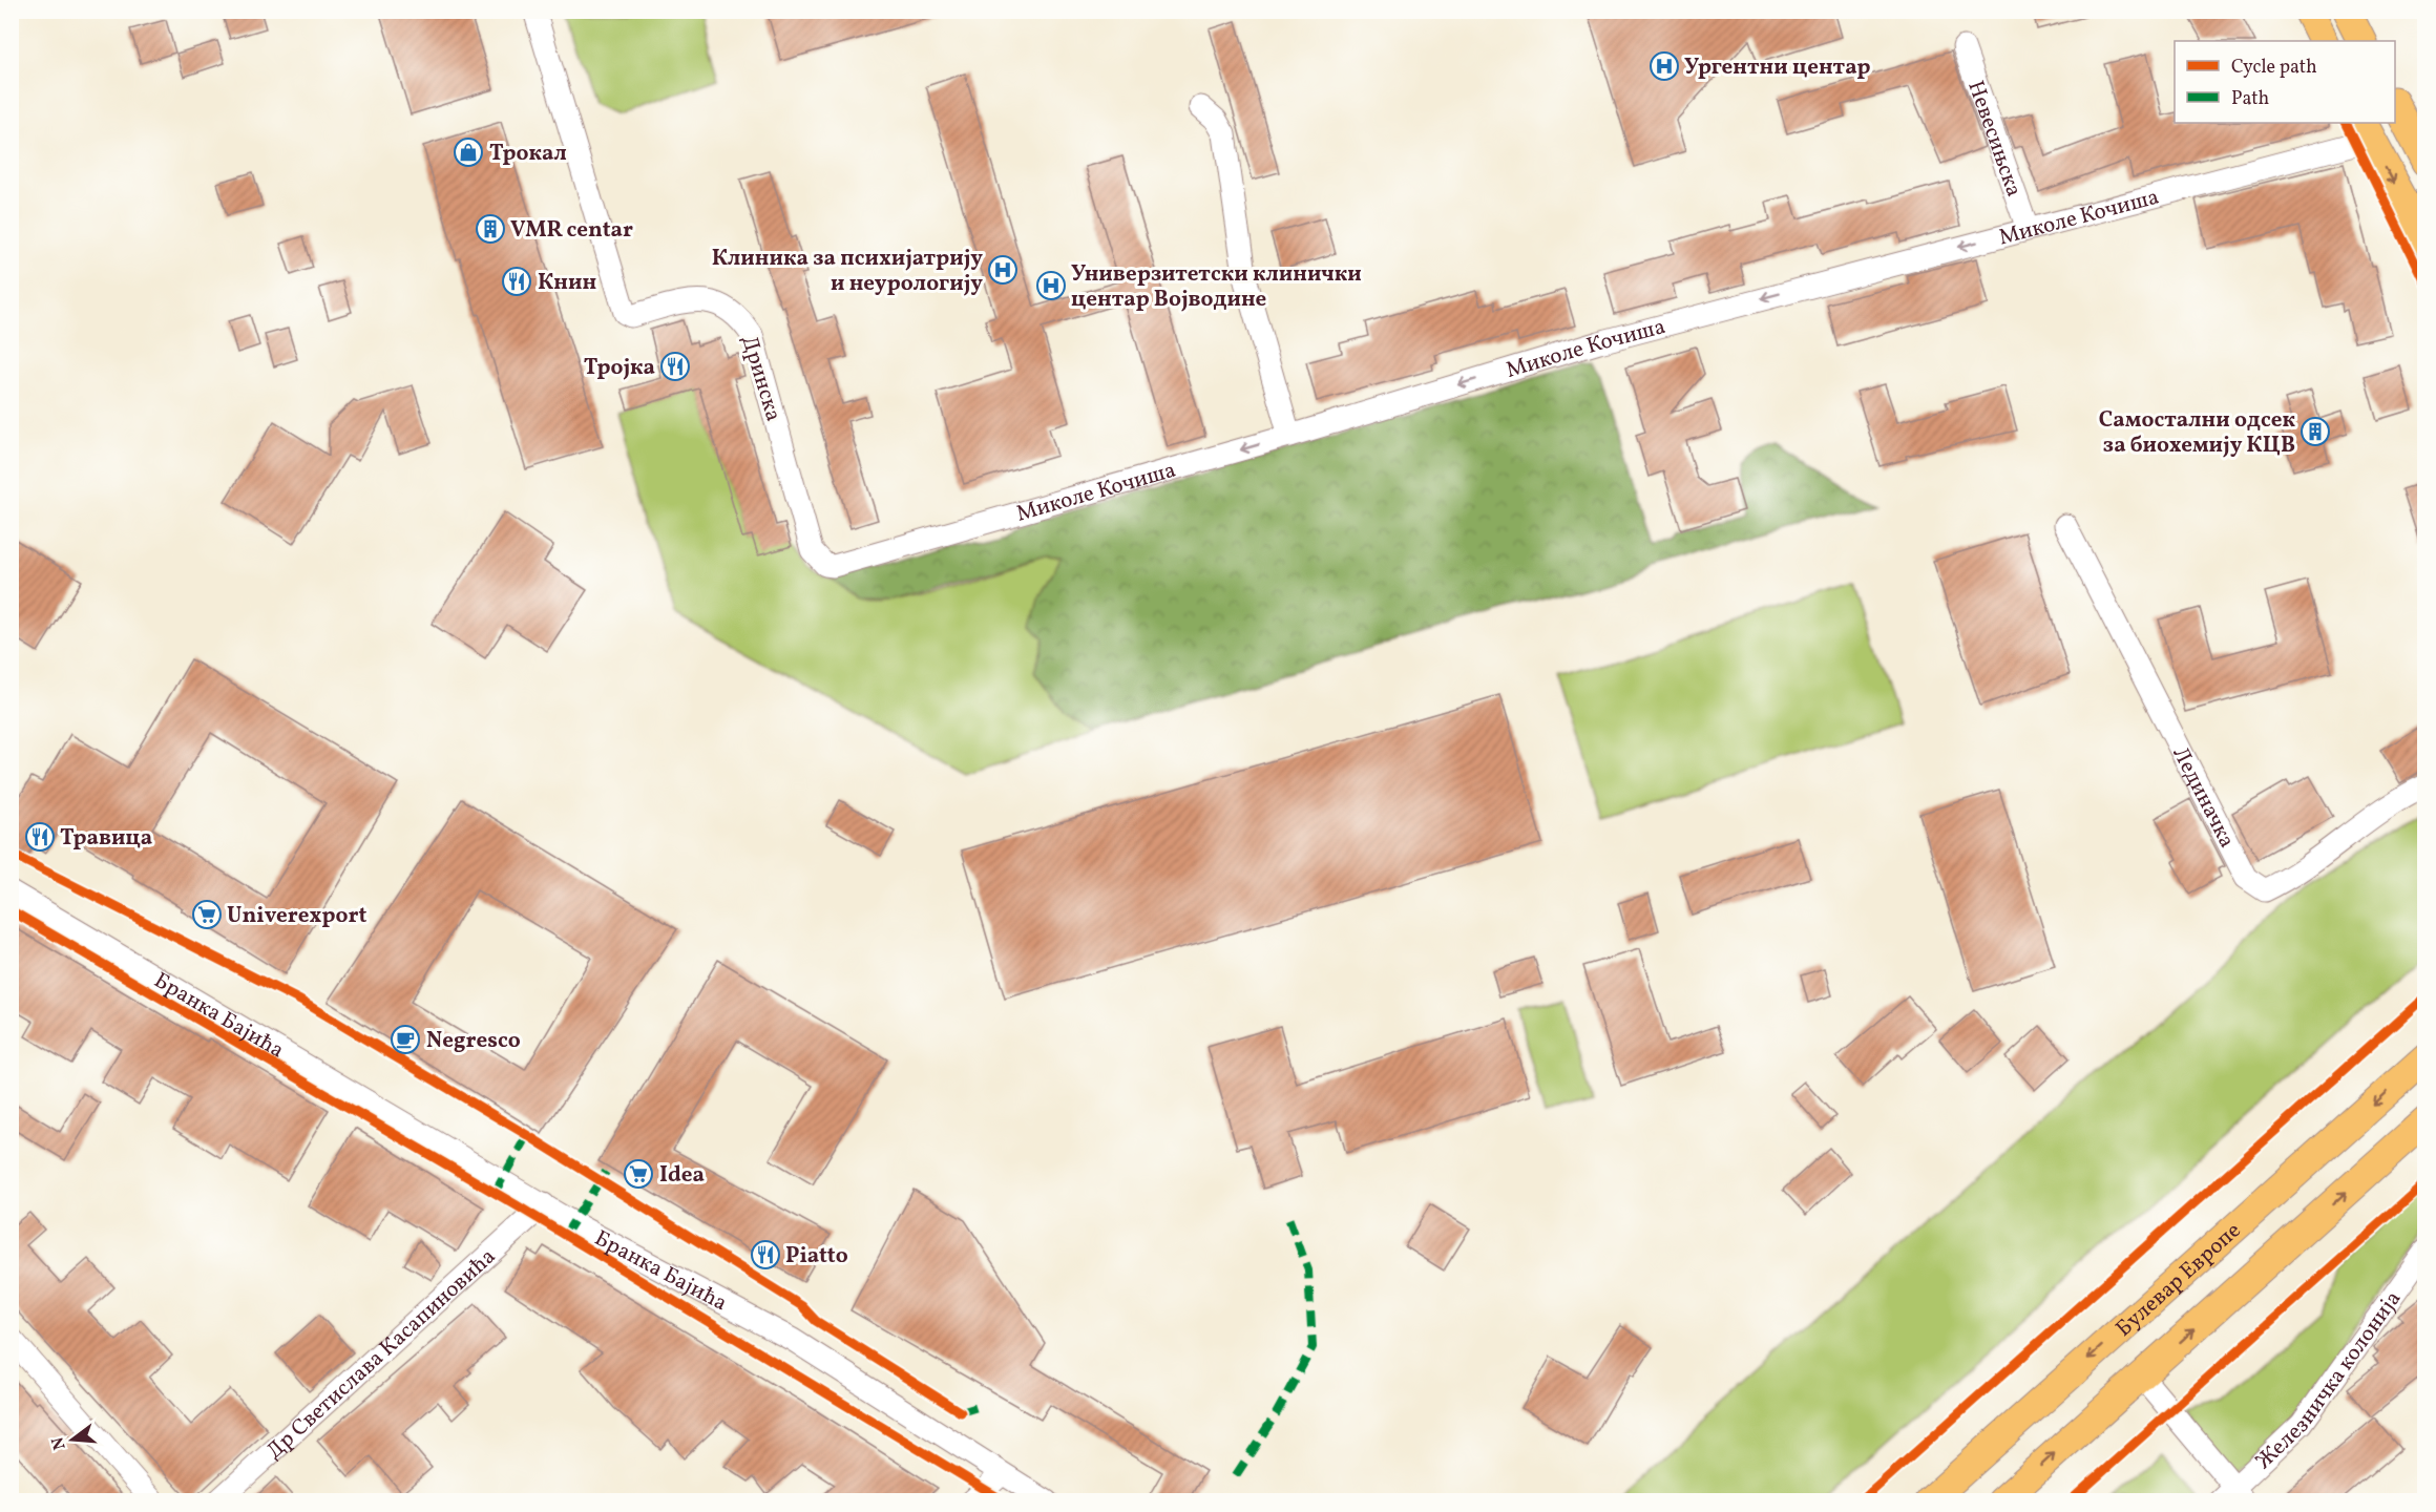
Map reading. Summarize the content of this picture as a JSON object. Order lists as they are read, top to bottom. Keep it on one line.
{"streets":{"main road":["Булевар Европе"],"street":["Невесињска","Миколе Кочиша","Дринска","Лединачка","Бранка Бајића","Др Светислава Касапиновића","Железничка колонија"]},"crossings":[["Невесињска","Миколе Кочиша"],["Миколе Кочиша","Дринска"],["Бранка Бајића","Др Светислава Касапиновића"]],"one_way":["Миколе Кочиша"],"places":{"hospital":["Ургентни центар","Клиника за психијатрију и неурологију","Универзитетски клинички центар Војводине"],"shop":["Трокал"],"building":["VMR centar","Самостални одсек за биохемију КЦВ"],"restaurant":["Книн","Тројка","Травица","Piatto"],"supermarket":["Univerexport","Idea"],"cafe":["Negresco"]},"legend":["Cycle path","Path"],"north":"left"}
